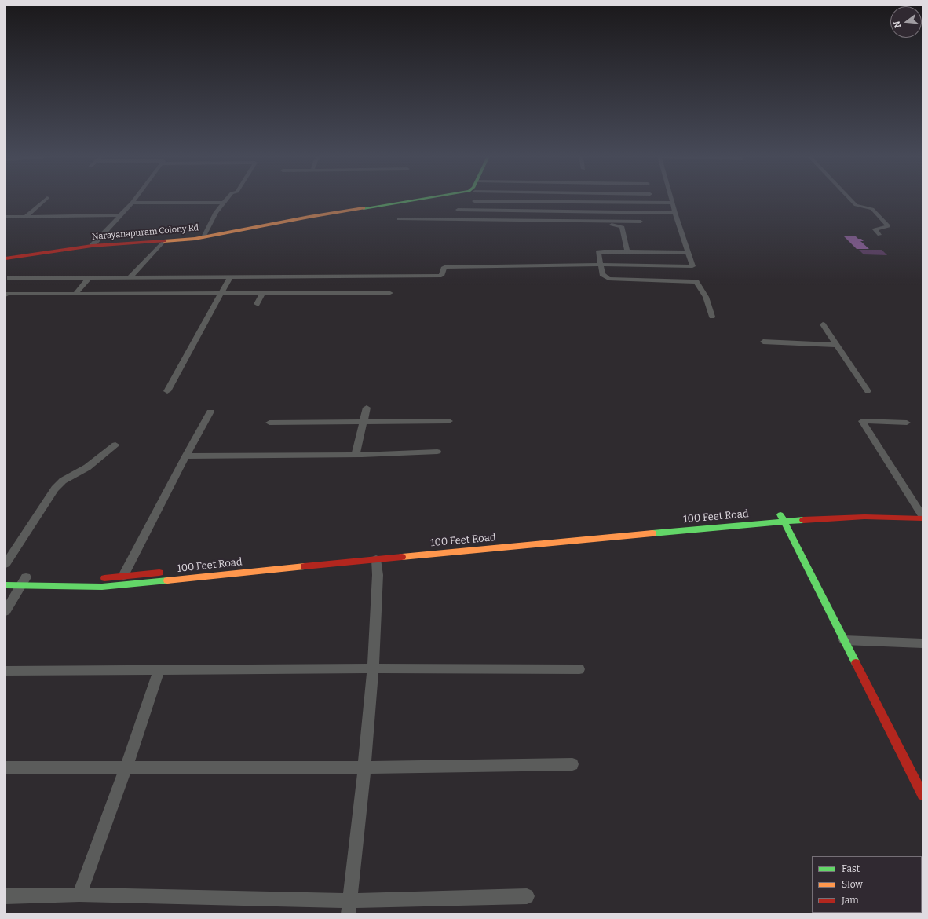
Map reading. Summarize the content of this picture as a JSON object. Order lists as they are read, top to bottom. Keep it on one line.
{"streets":{"street":["Narayanapuram Colony Rd","100 Feet Road"]},"legend":["Fast","Slow","Jam"],"north":"left"}
